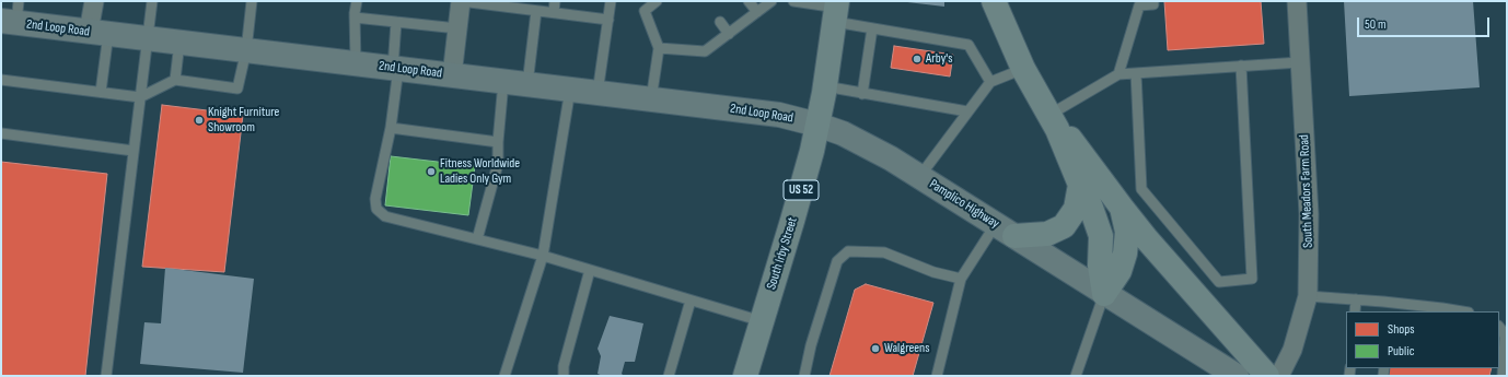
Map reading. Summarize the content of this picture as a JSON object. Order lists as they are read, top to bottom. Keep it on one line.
{"streets":{"main road":["2nd Loop Road","US 52","Pamplico Highway","South Irby Street"],"street":["South Meadors Farm Road"]},"crossings":[["2nd Loop Road","Pamplico Highway"],["2nd Loop Road","South Irby Street"],["Pamplico Highway","South Irby Street"]],"places":["Arby's","Knight Furniture Showroom","Fitness Worldwide Ladies Only Gym","Walgreens"],"legend":["Shops","Public"],"scale_bar":"50 m"}
